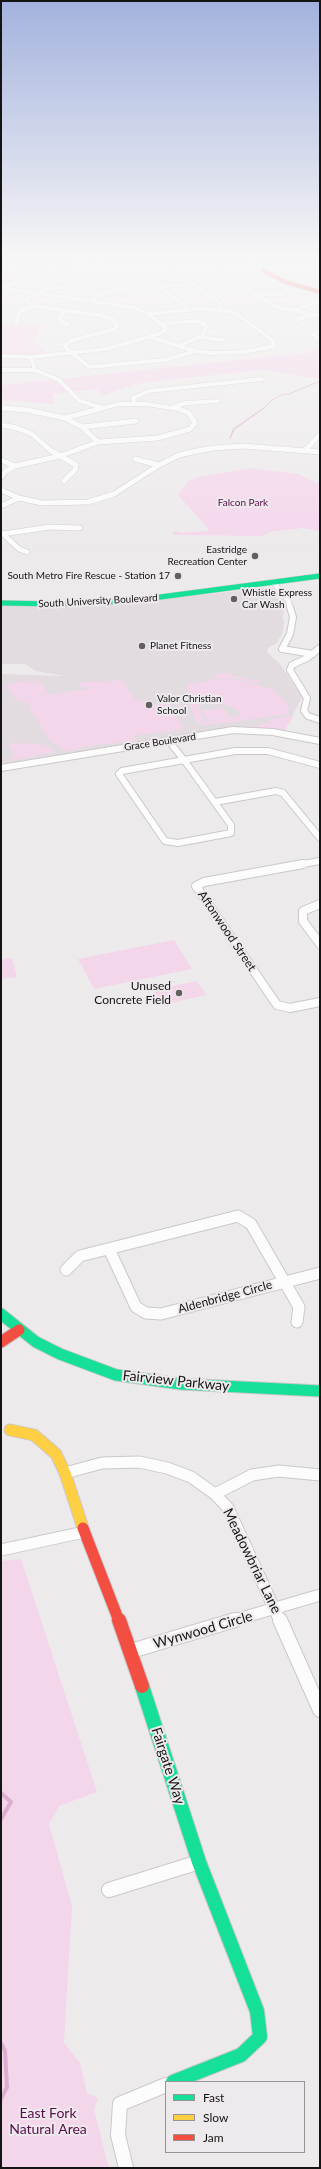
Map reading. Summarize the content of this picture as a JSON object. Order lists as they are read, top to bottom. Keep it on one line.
{"streets":{"main road":["South University Boulevard","Fairview Parkway","Fairgate Way"],"street":["Grace Boulevard","Aftonwood Street","Aldenbridge Circle","Meadowbriar Lane","Wynwood Circle"]},"crossings":[["Meadowbriar Lane","Wynwood Circle"],["Meadowbriar Lane","Fairgate Way"],["Wynwood Circle","Fairgate Way"]],"parks":["Falcon Park","East Fork Natural Area"],"places":["Eastridge Recreation Center","South Metro Fire Rescue - Station 17","Whistle Express Car Wash","Planet Fitness","Valor Christian School","Unused Concrete Field"],"legend":["Fast","Slow","Jam"]}
